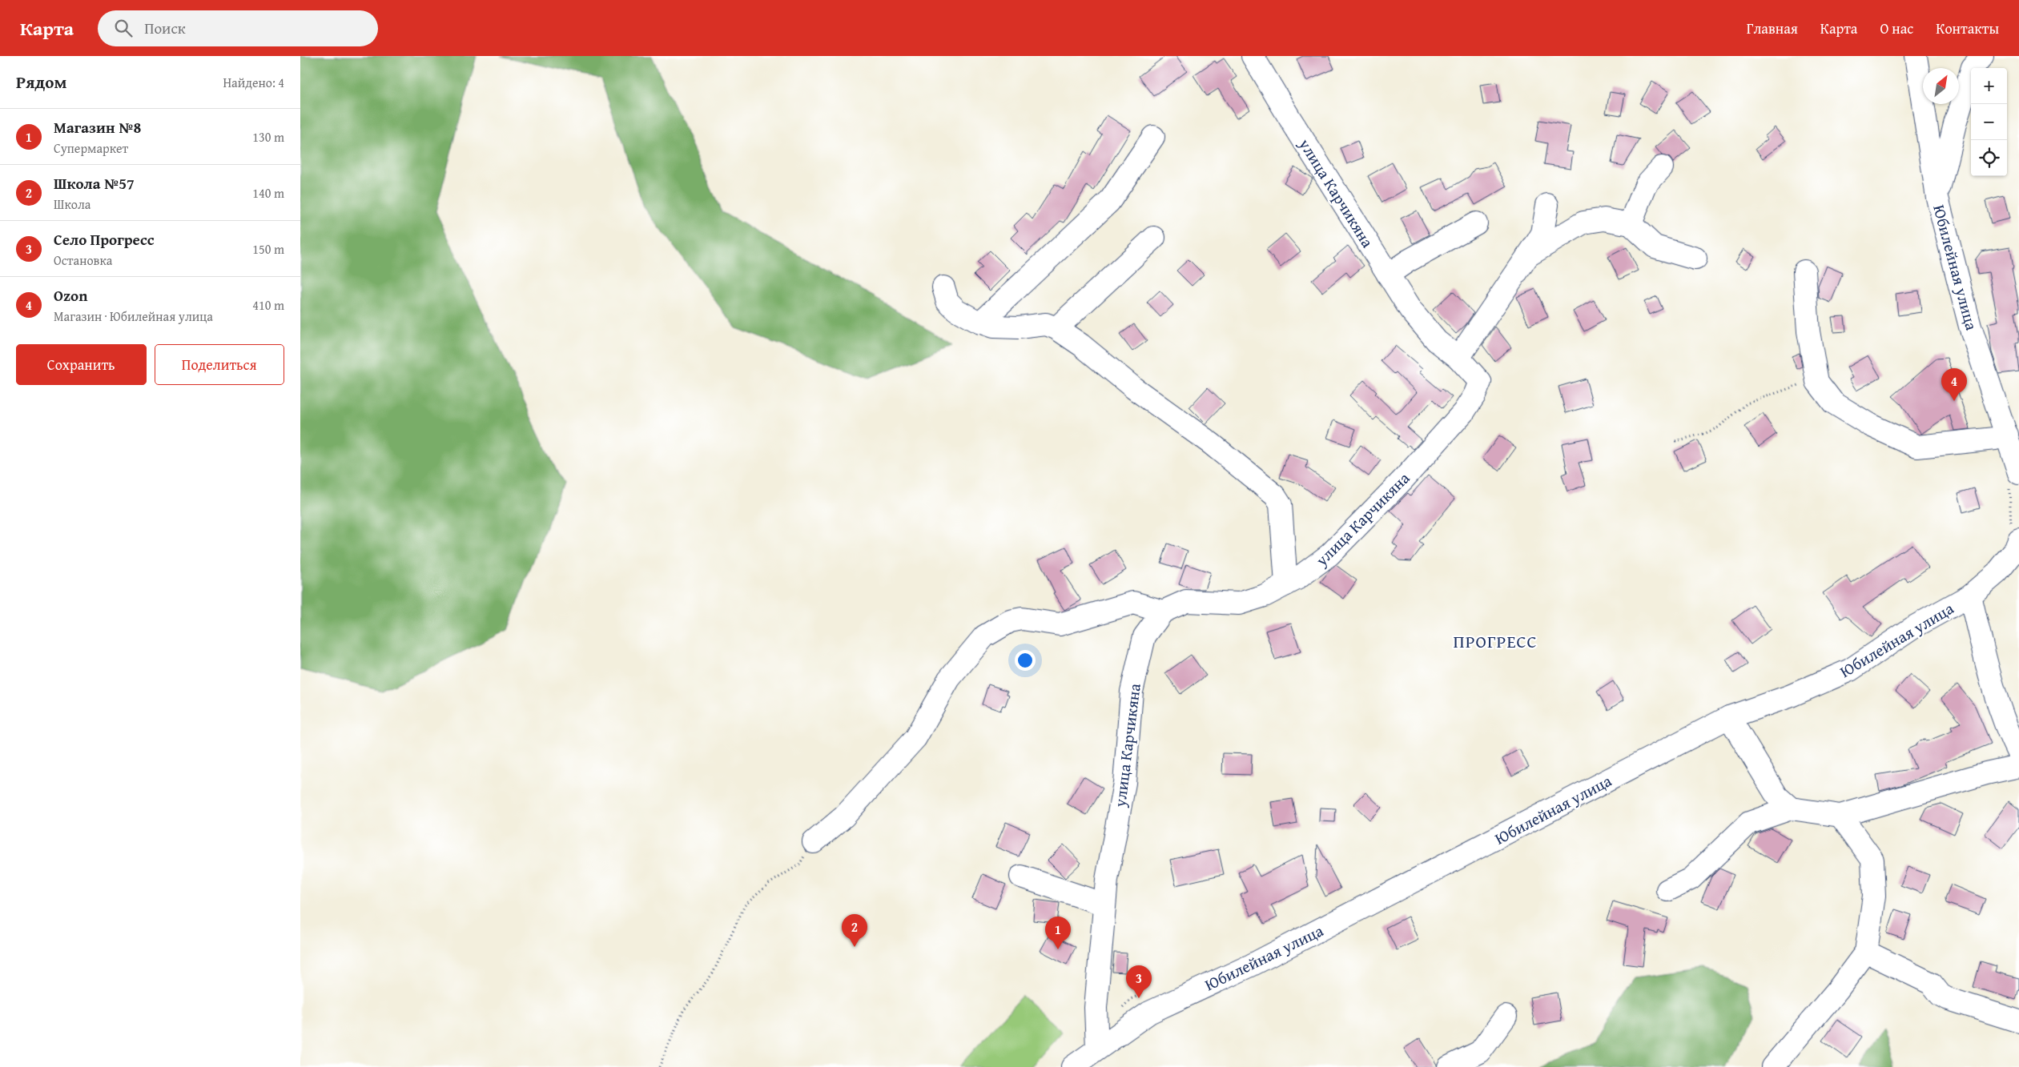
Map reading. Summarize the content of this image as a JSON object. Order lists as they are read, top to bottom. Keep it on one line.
{"streets":{"street":["улица Карчикяна","Юбилейная улица"]},"crossings":[["улица Карчикяна","Юбилейная улица"]],"districts":["ПРОГРЕСС"],"north":"top right","page":{"header":"Карта","search":"Поиск","nav":["Главная","Карта","О нас","Контакты"],"heading":["Рядом","Найдено: 4"],"map_buttons":["+","−"],"list":[{"mark":"1","name":"Магазин №8","note":"Супермаркет","value":"130 m"},{"mark":"2","name":"Школа №57","note":"Школа","value":"140 m"},{"mark":"3","name":"Село Прогресс","note":"Остановка","value":"150 m"},{"mark":"4","name":"Ozon","note":"Магазин · Юбилейная улица","value":"410 m"}],"buttons":["Сохранить","Поделиться"],"pins":["4","2","1","3"]}}
